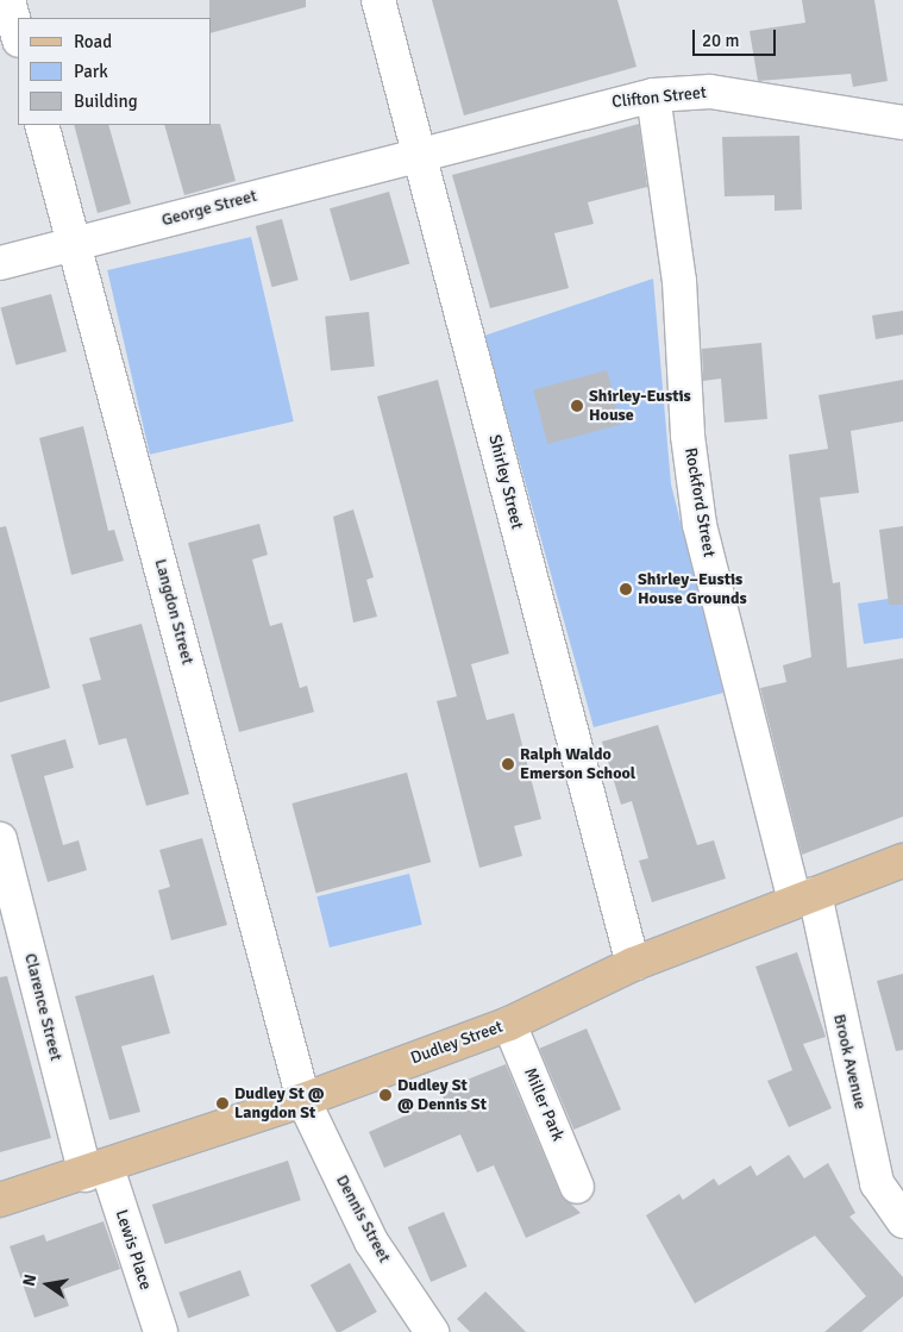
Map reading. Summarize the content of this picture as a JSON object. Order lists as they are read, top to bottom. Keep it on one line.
{"streets":{"main road":["Dudley Street"],"street":["Clifton Street","George Street","Shirley Street","Rockford Street","Langdon Street","Clarence Street","Brook Avenue","Miller Park","Dennis Street","Lewis Place"]},"crossings":[["Clifton Street","George Street"],["Clifton Street","Shirley Street"],["Clifton Street","Rockford Street"],["George Street","Shirley Street"],["George Street","Langdon Street"],["Shirley Street","Dudley Street"],["Rockford Street","Dudley Street"],["Rockford Street","Brook Avenue"],["Langdon Street","Dudley Street"],["Langdon Street","Dennis Street"],["Clarence Street","Dudley Street"],["Clarence Street","Lewis Place"],["Dudley Street","Brook Avenue"],["Dudley Street","Miller Park"],["Dudley Street","Dennis Street"],["Dudley Street","Lewis Place"]],"places":["Shirley-Eustis House","Shirley–Eustis House Grounds","Ralph Waldo Emerson School","Dudley St @ Dennis St","Dudley St @ Langdon St"],"legend":["Road","Park","Building"],"scale_bar":"20 m","north":"left"}
